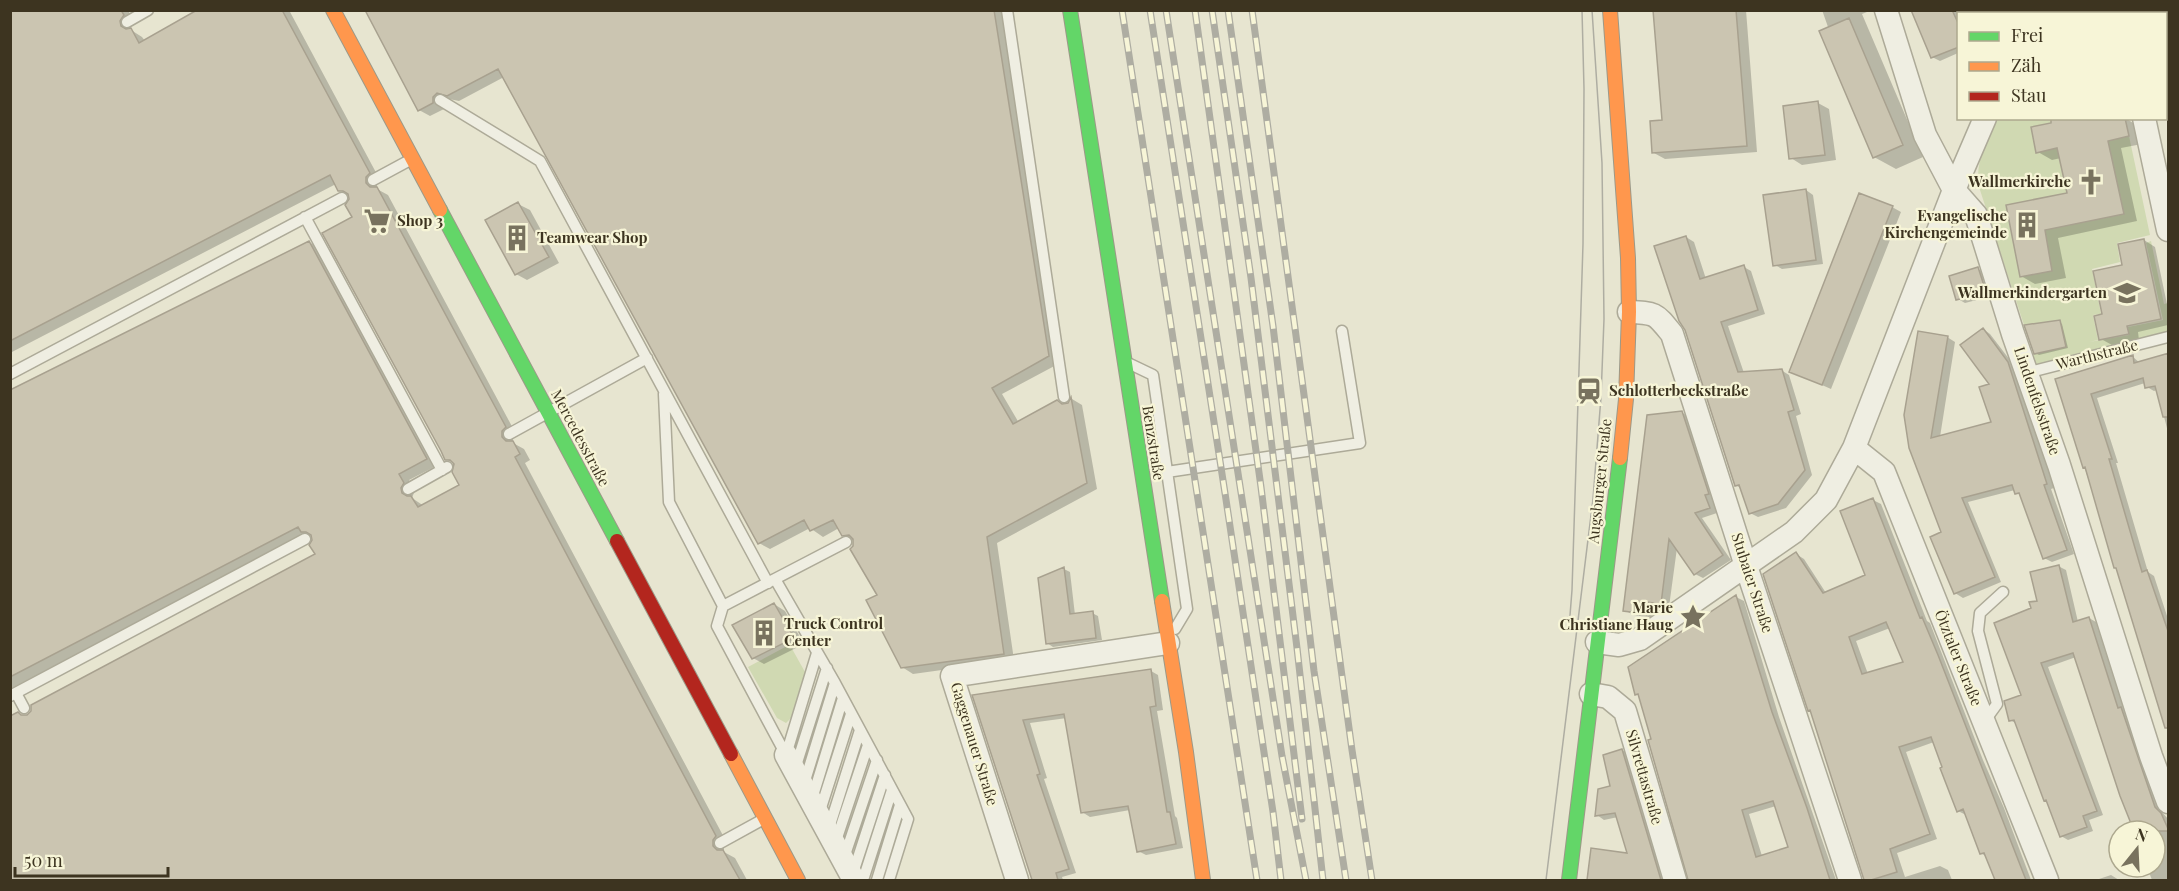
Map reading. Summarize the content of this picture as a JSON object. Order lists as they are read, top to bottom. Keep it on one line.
{"streets":{"main road":["Mercedesstraße","Benzstraße","Augsburger Straße"],"street":["Lindenfelsstraße","Stubaier Straße","Ötztaler Straße","Gaggenauer Straße","Silvrettastraße"],"lane":["Warthstraße"]},"crossings":[["Warthstraße","Lindenfelsstraße"],["Benzstraße","Gaggenauer Straße"],["Augsburger Straße","Stubaier Straße"],["Augsburger Straße","Silvrettastraße"]],"places":{"church":["Wallmerkirche"],"supermarket":["Shop 3"],"building":["Evangelische Kirchengemeinde","Teamwear Shop","Truck Control Center"],"school or university":["Wallmerkindergarten"],"station":["Schlotterbeckstraße"],"place":["Marie Christiane Haug"]},"legend":["Frei","Zäh","Stau"],"scale_bar":"50 m","north":"top"}
